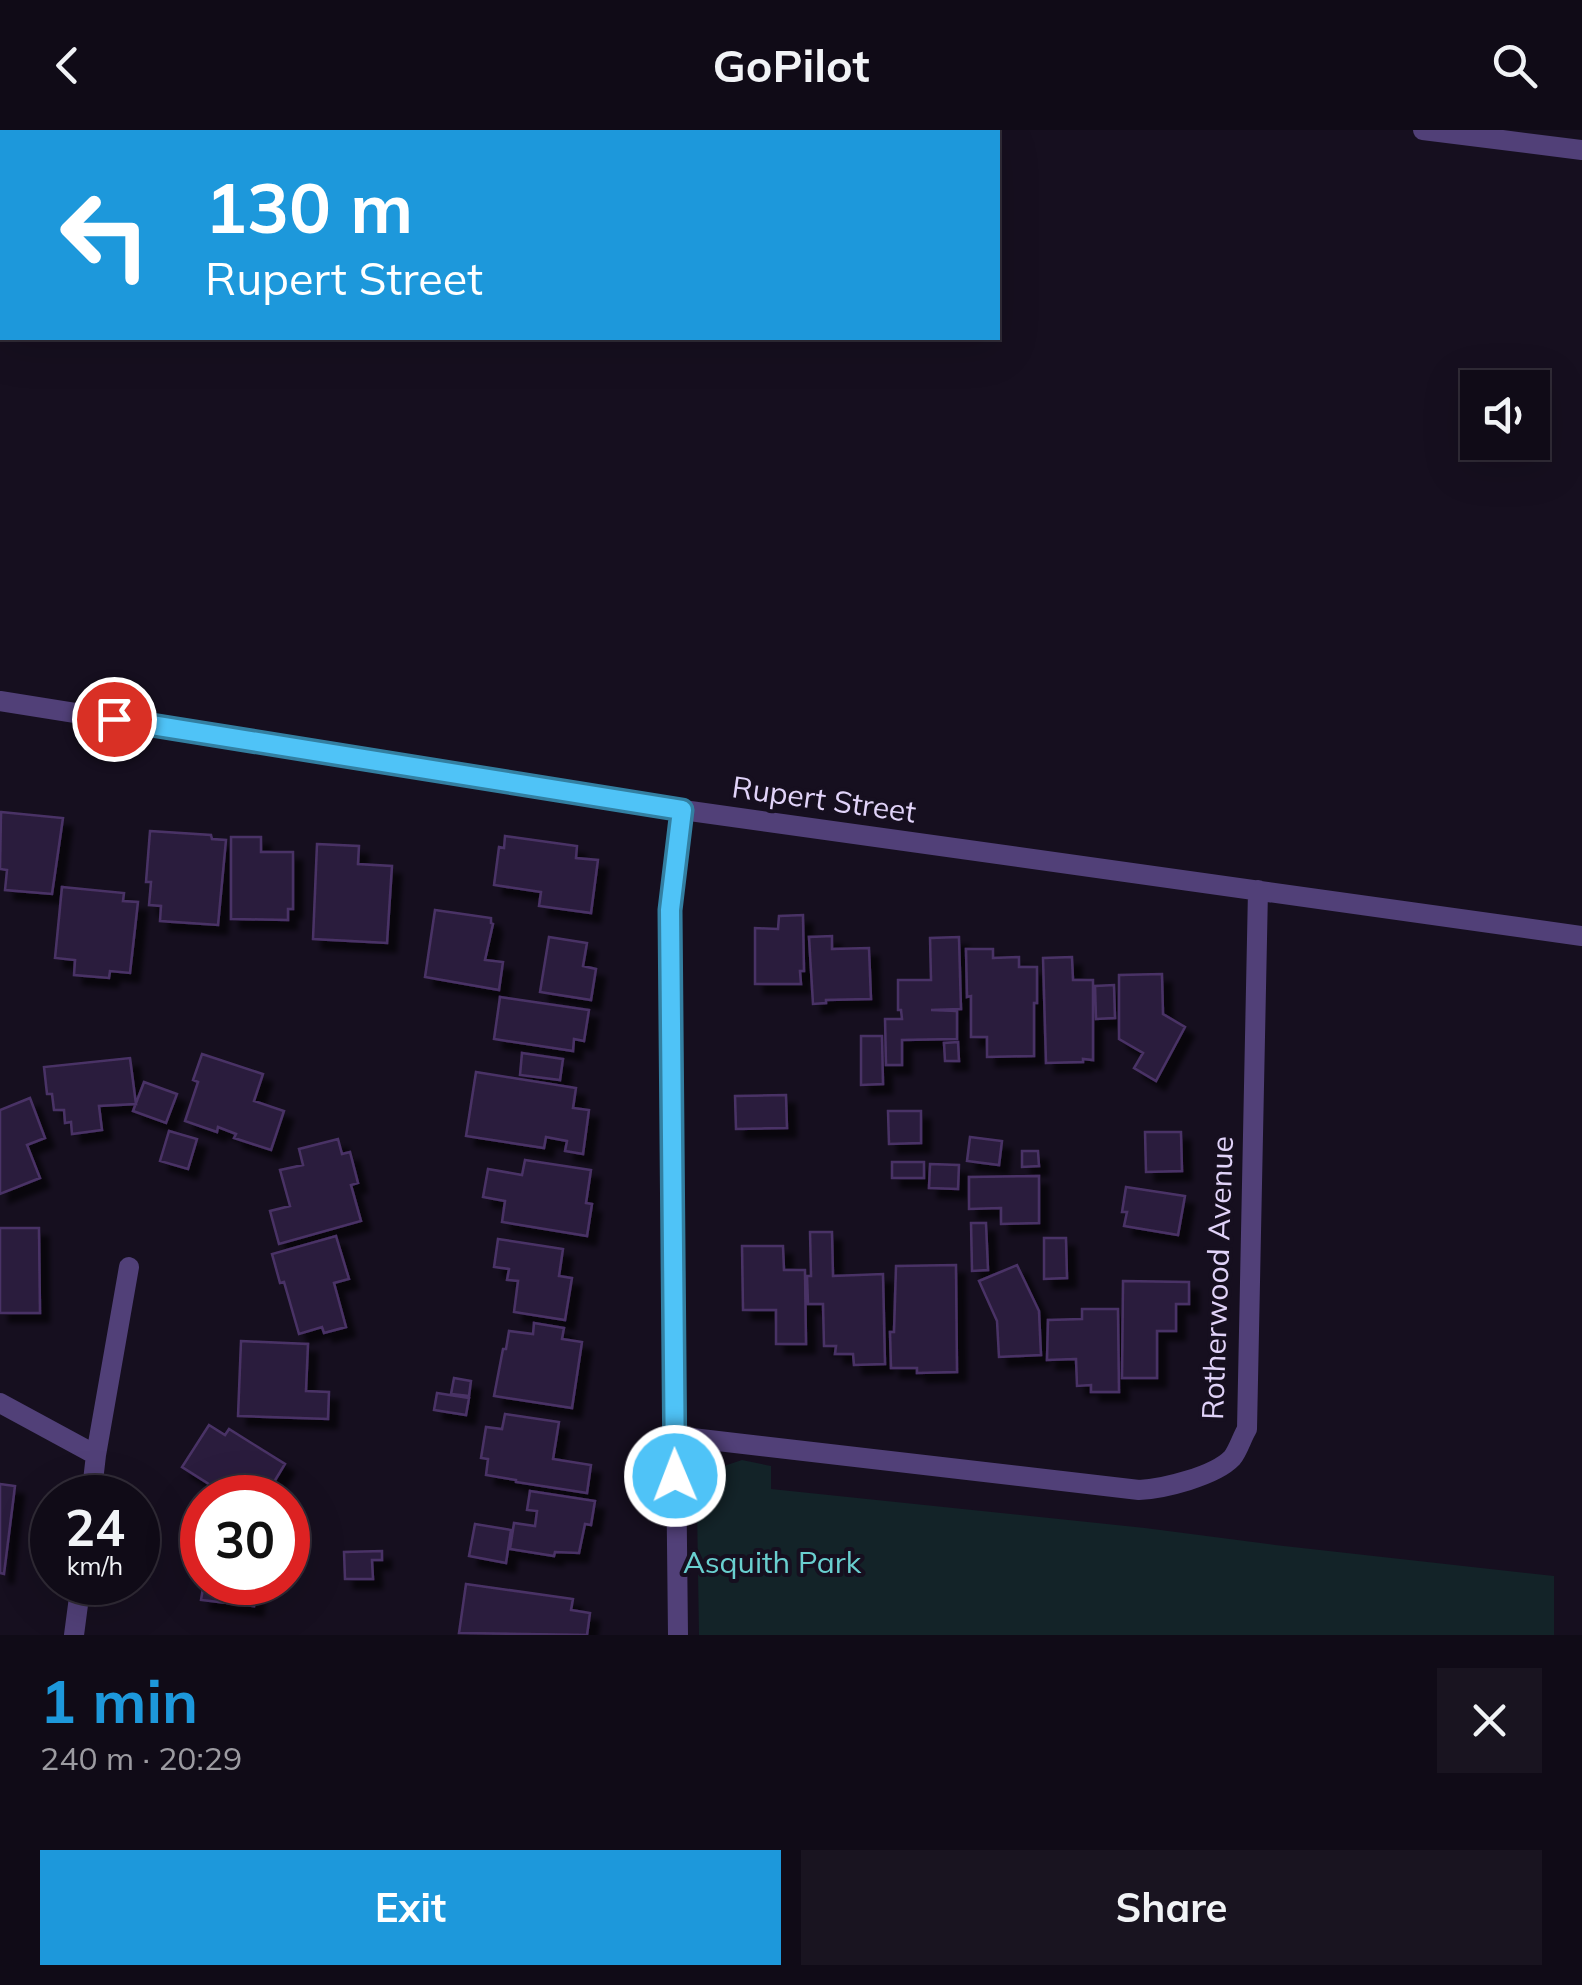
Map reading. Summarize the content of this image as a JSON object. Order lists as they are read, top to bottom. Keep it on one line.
{"streets":{"street":["Rupert Street","Rotherwood Avenue"]},"crossings":[["Rupert Street","Rotherwood Avenue"]],"parks":["Asquith Park"],"page":{"header":"GoPilot","turn":["130 m","Rupert Street"],"speed":"24 km/h","limit":"30","heading":["1 min","240 m · 20:29"],"buttons":["Exit","Share"]}}
